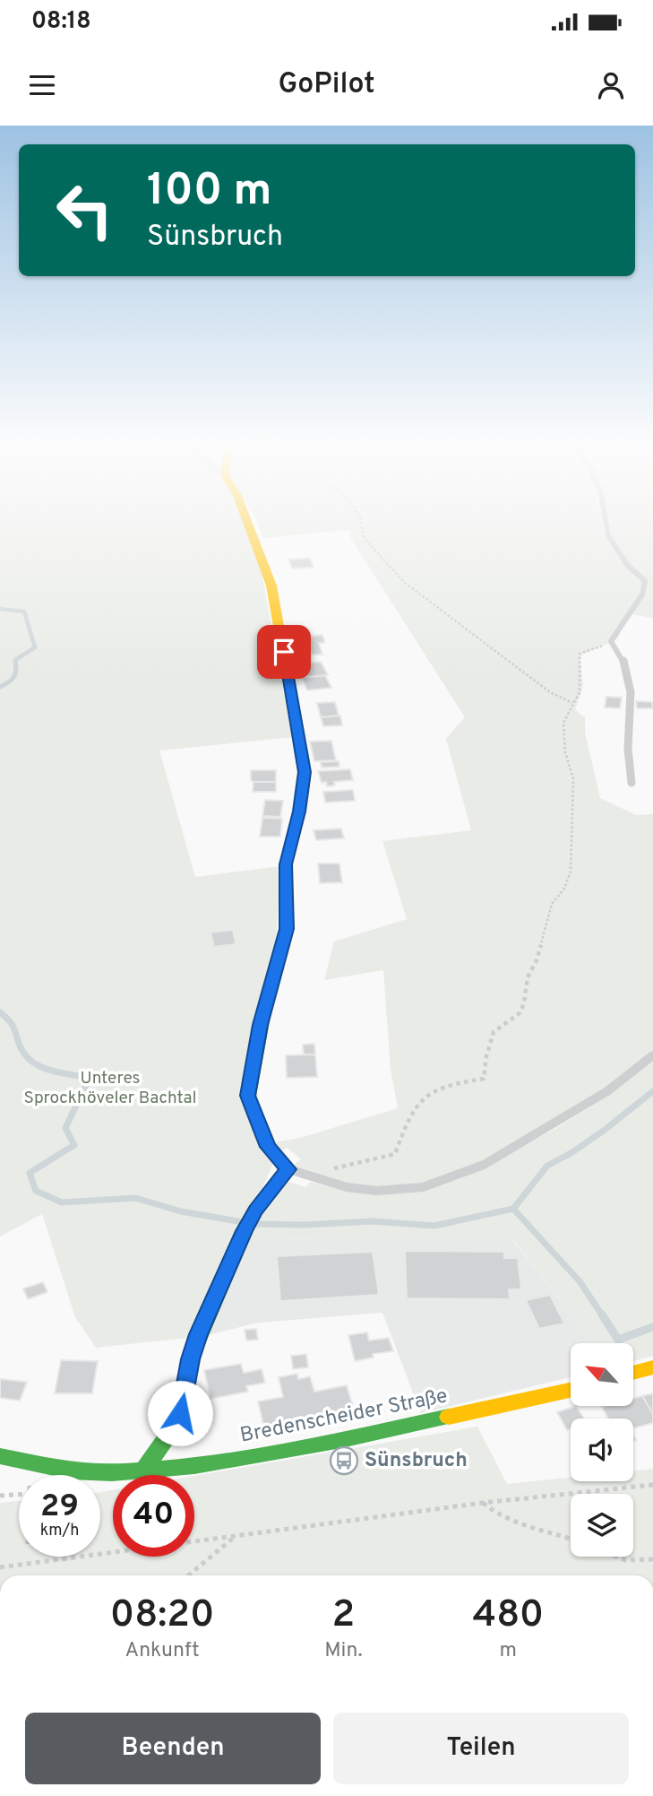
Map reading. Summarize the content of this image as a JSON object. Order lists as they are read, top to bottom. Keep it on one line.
{"streets":{"street":["Bredenscheider Straße"]},"parks":["Unteres Sprockhöveler Bachtal"],"places":{"bus stop":["Sünsbruch"]},"north":"top left","page":{"status":"08:18","header":"GoPilot","turn":["100 m","Sünsbruch"],"speed":"29 km/h","limit":"40","eta":["08:20","Ankunft","2","Min.","480","m"],"buttons":["Beenden","Teilen"]}}
